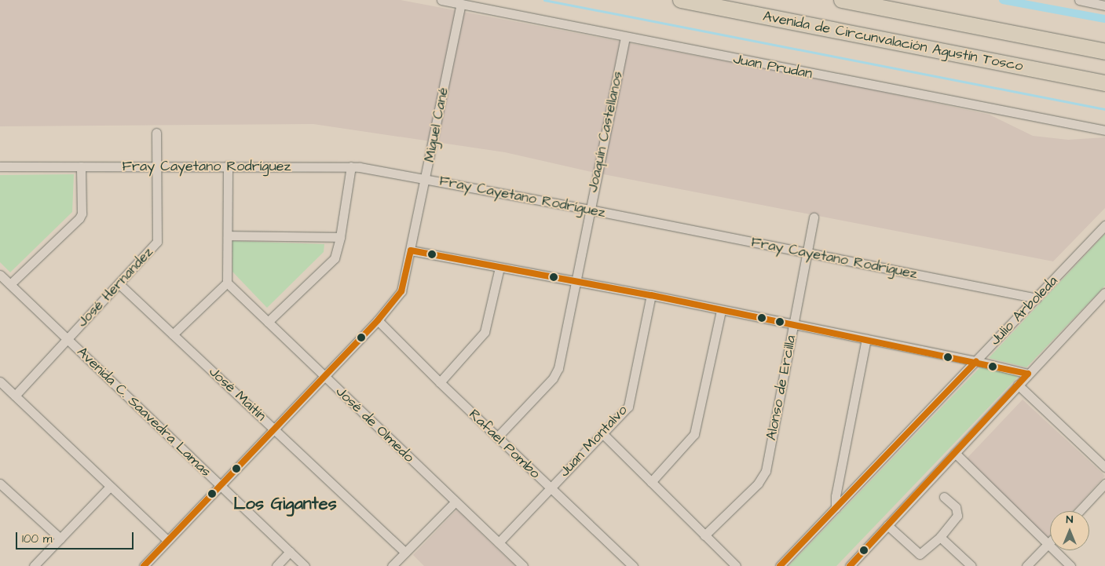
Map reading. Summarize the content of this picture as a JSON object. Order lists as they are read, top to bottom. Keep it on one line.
{"streets":{"highway":["Avenida de Circunvalación Agustín Tosco"],"street":["Juan Prudan","Miguel Cané","Joaquín Castellanos","Fray Cayetano Rodríguez","José Hernandez","Julio Arboleda","Alonso de Ercilla","José Maitín","Avenida C. Saavedra Lamas","José de Olmedo","Juan Montalvo","Rafael Pombo"]},"crossings":[["Juan Prudan","Miguel Cané"],["Juan Prudan","Joaquín Castellanos"],["Miguel Cané","Fray Cayetano Rodríguez"],["Miguel Cané","José Maitín"],["Miguel Cané","Avenida C. Saavedra Lamas"],["Miguel Cané","José de Olmedo"],["Miguel Cané","Rafael Pombo"],["Joaquín Castellanos","Fray Cayetano Rodríguez"],["Joaquín Castellanos","Rafael Pombo"],["Fray Cayetano Rodríguez","José Hernandez"],["Fray Cayetano Rodríguez","Julio Arboleda"],["Fray Cayetano Rodríguez","Alonso de Ercilla"],["José Hernandez","José Maitín"],["José Hernandez","Avenida C. Saavedra Lamas"],["José de Olmedo","Juan Montalvo"],["Juan Montalvo","Rafael Pombo"]],"districts":["Los Gigantes"],"scale_bar":"100 m","north":"top"}
